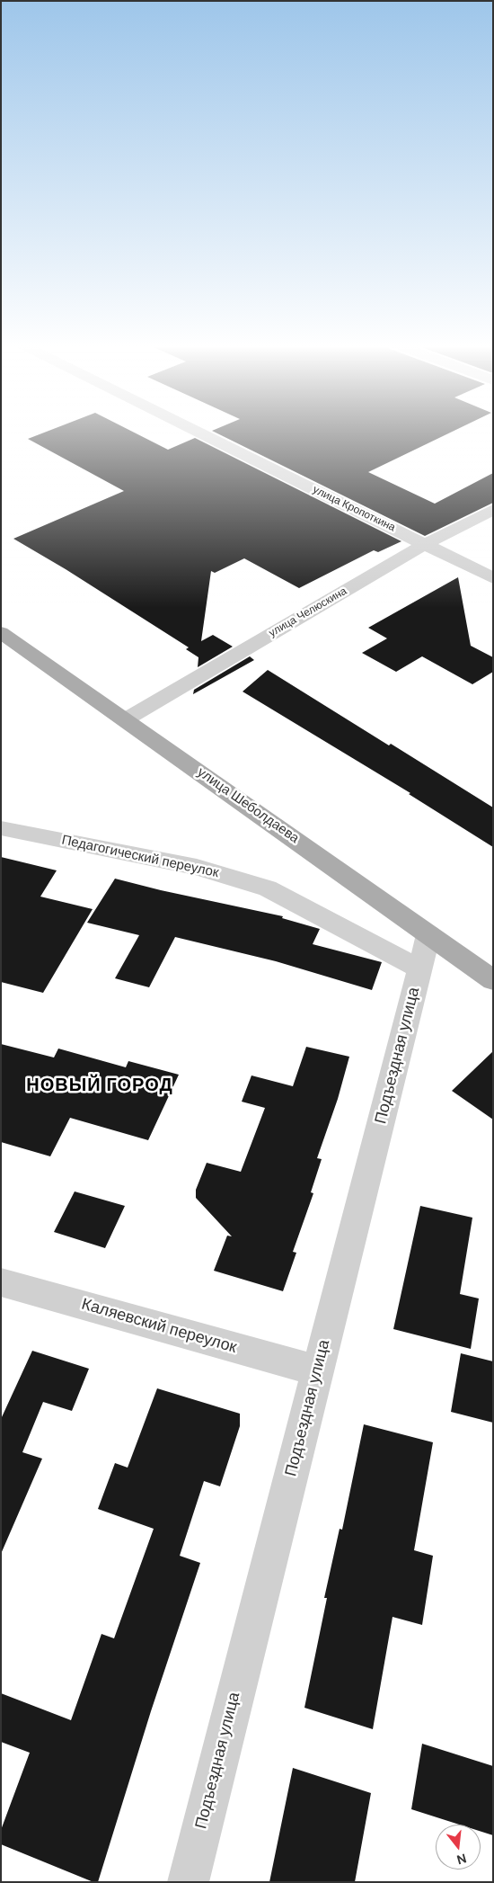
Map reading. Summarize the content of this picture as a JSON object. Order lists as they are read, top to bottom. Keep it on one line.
{"streets":{"main road":["улица Шеболдаева"],"street":["улица Кропоткина","улица Челюскина","Педагогический переулок","Подъездная улица","Каляевский переулок"]},"crossings":[["улица Кропоткина","улица Челюскина"],["улица Челюскина","улица Шеболдаева"],["улица Шеболдаева","Подъездная улица"],["Педагогический переулок","Подъездная улица"],["Подъездная улица","Каляевский переулок"]],"districts":["НОВЫЙ ГОРОД"],"north":"bottom"}
